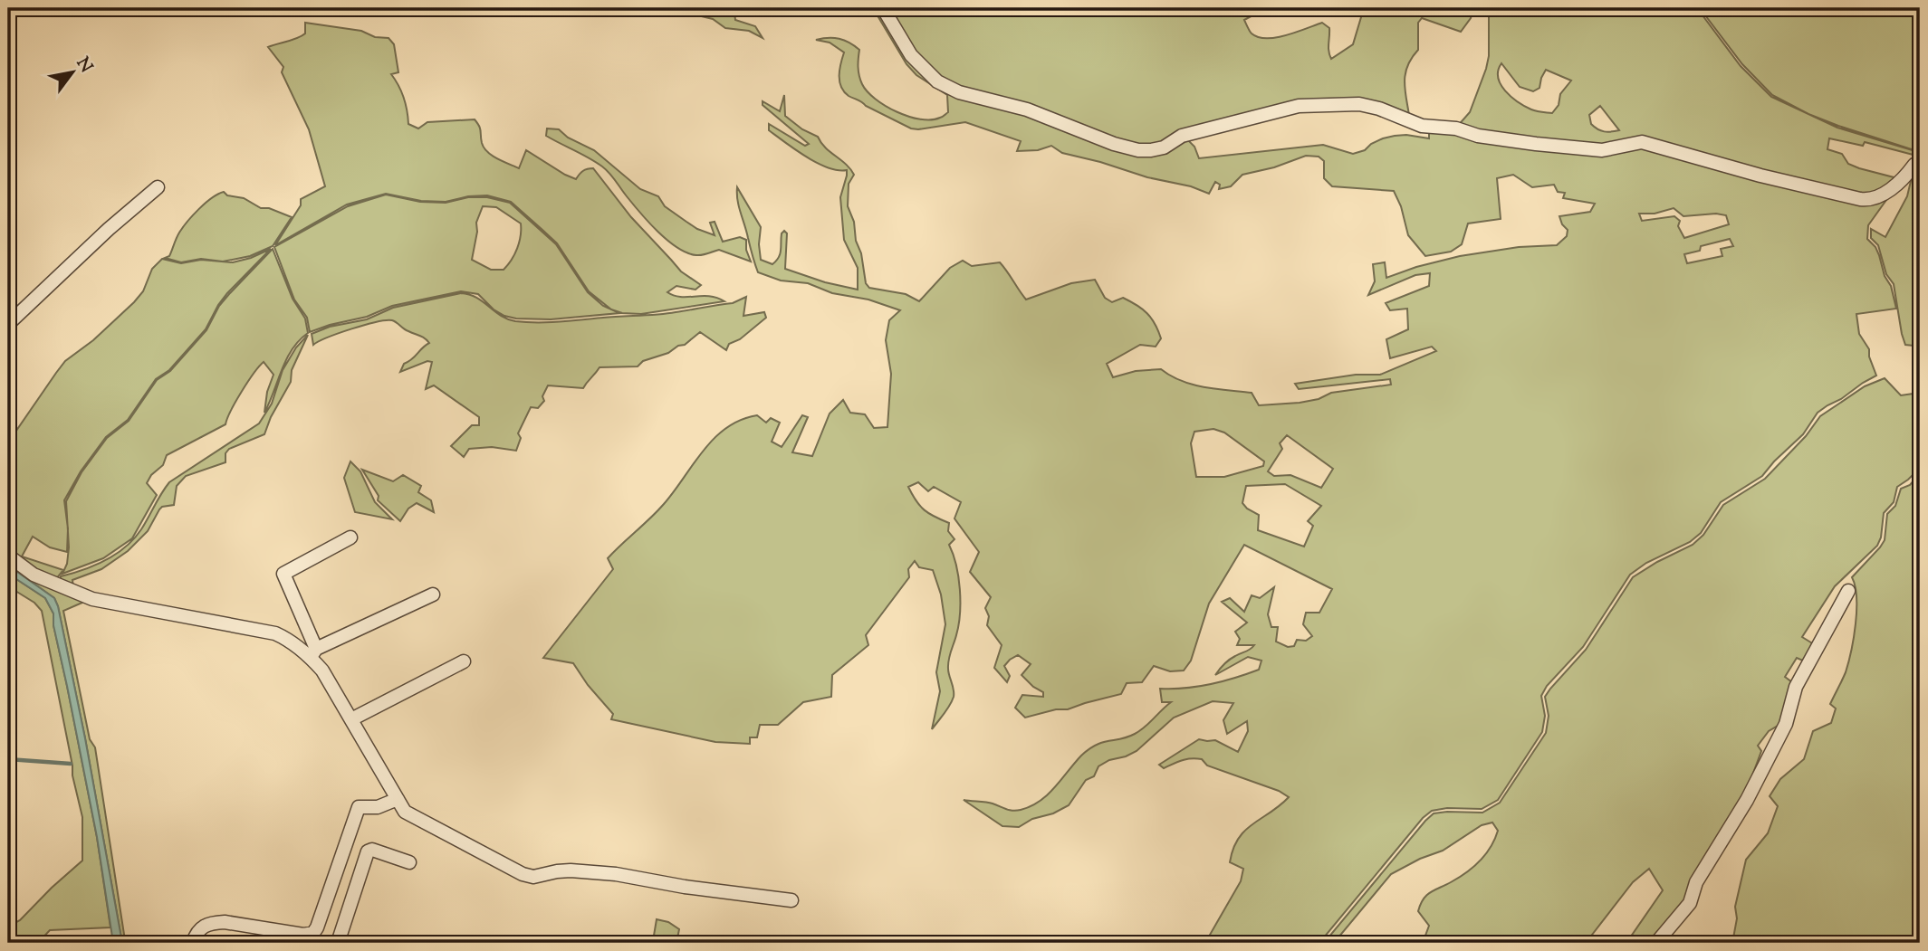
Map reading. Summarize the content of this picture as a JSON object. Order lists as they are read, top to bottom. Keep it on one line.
{"north":"top right"}
